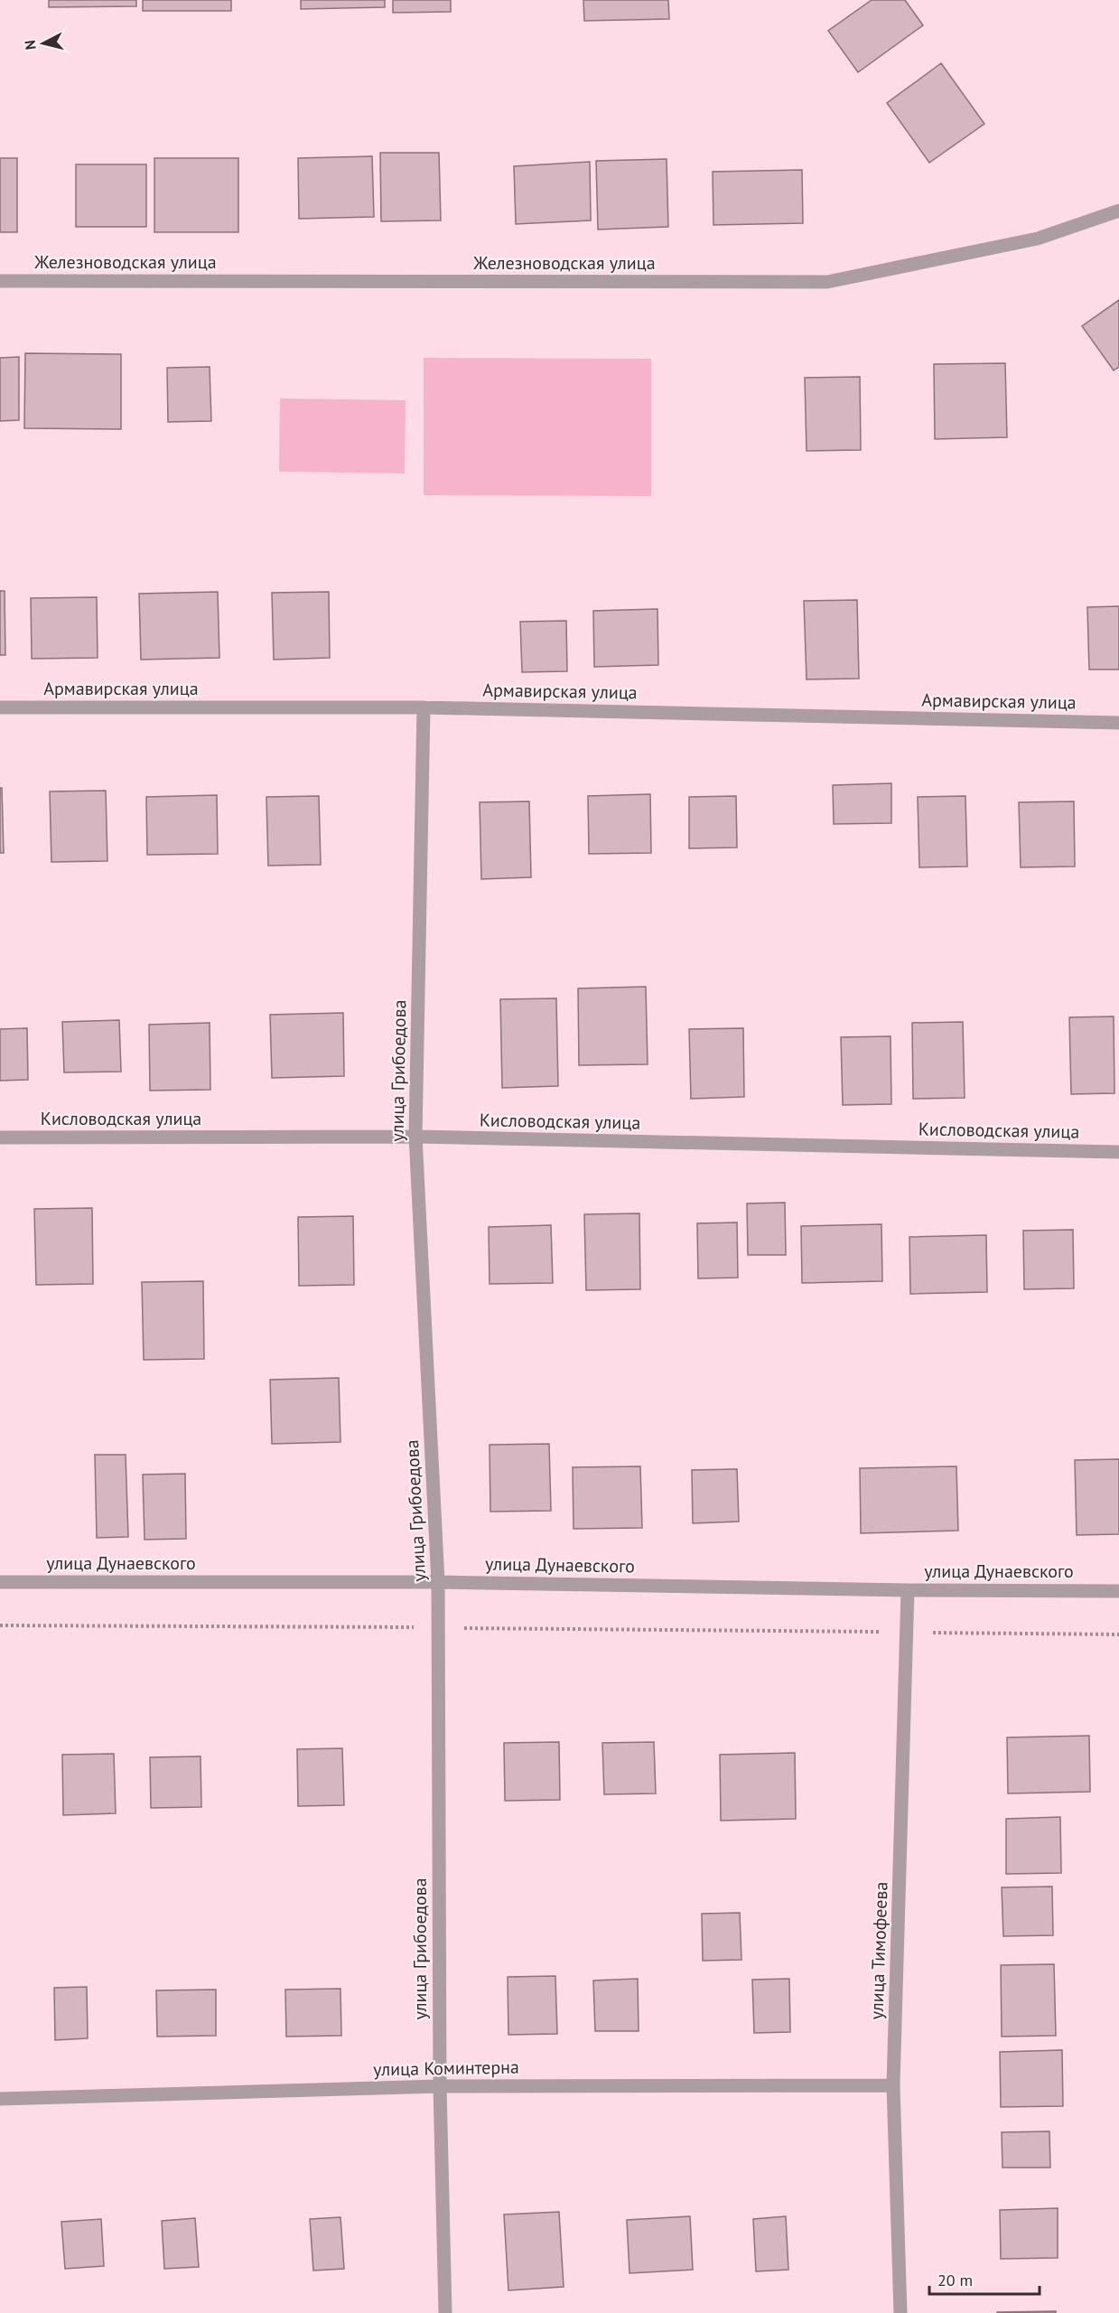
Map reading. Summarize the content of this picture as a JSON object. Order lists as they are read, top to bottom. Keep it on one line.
{"streets":{"street":["Железноводская улица","Армавирская улица","улица Грибоедова","Кисловодская улица","улица Дунаевского","улица Тимофеева","улица Коминтерна"]},"crossings":[["Армавирская улица","улица Грибоедова"],["улица Грибоедова","Кисловодская улица"],["улица Грибоедова","улица Дунаевского"],["улица Грибоедова","улица Коминтерна"],["улица Дунаевского","улица Тимофеева"],["улица Тимофеева","улица Коминтерна"]],"scale_bar":"20 m","north":"left"}
